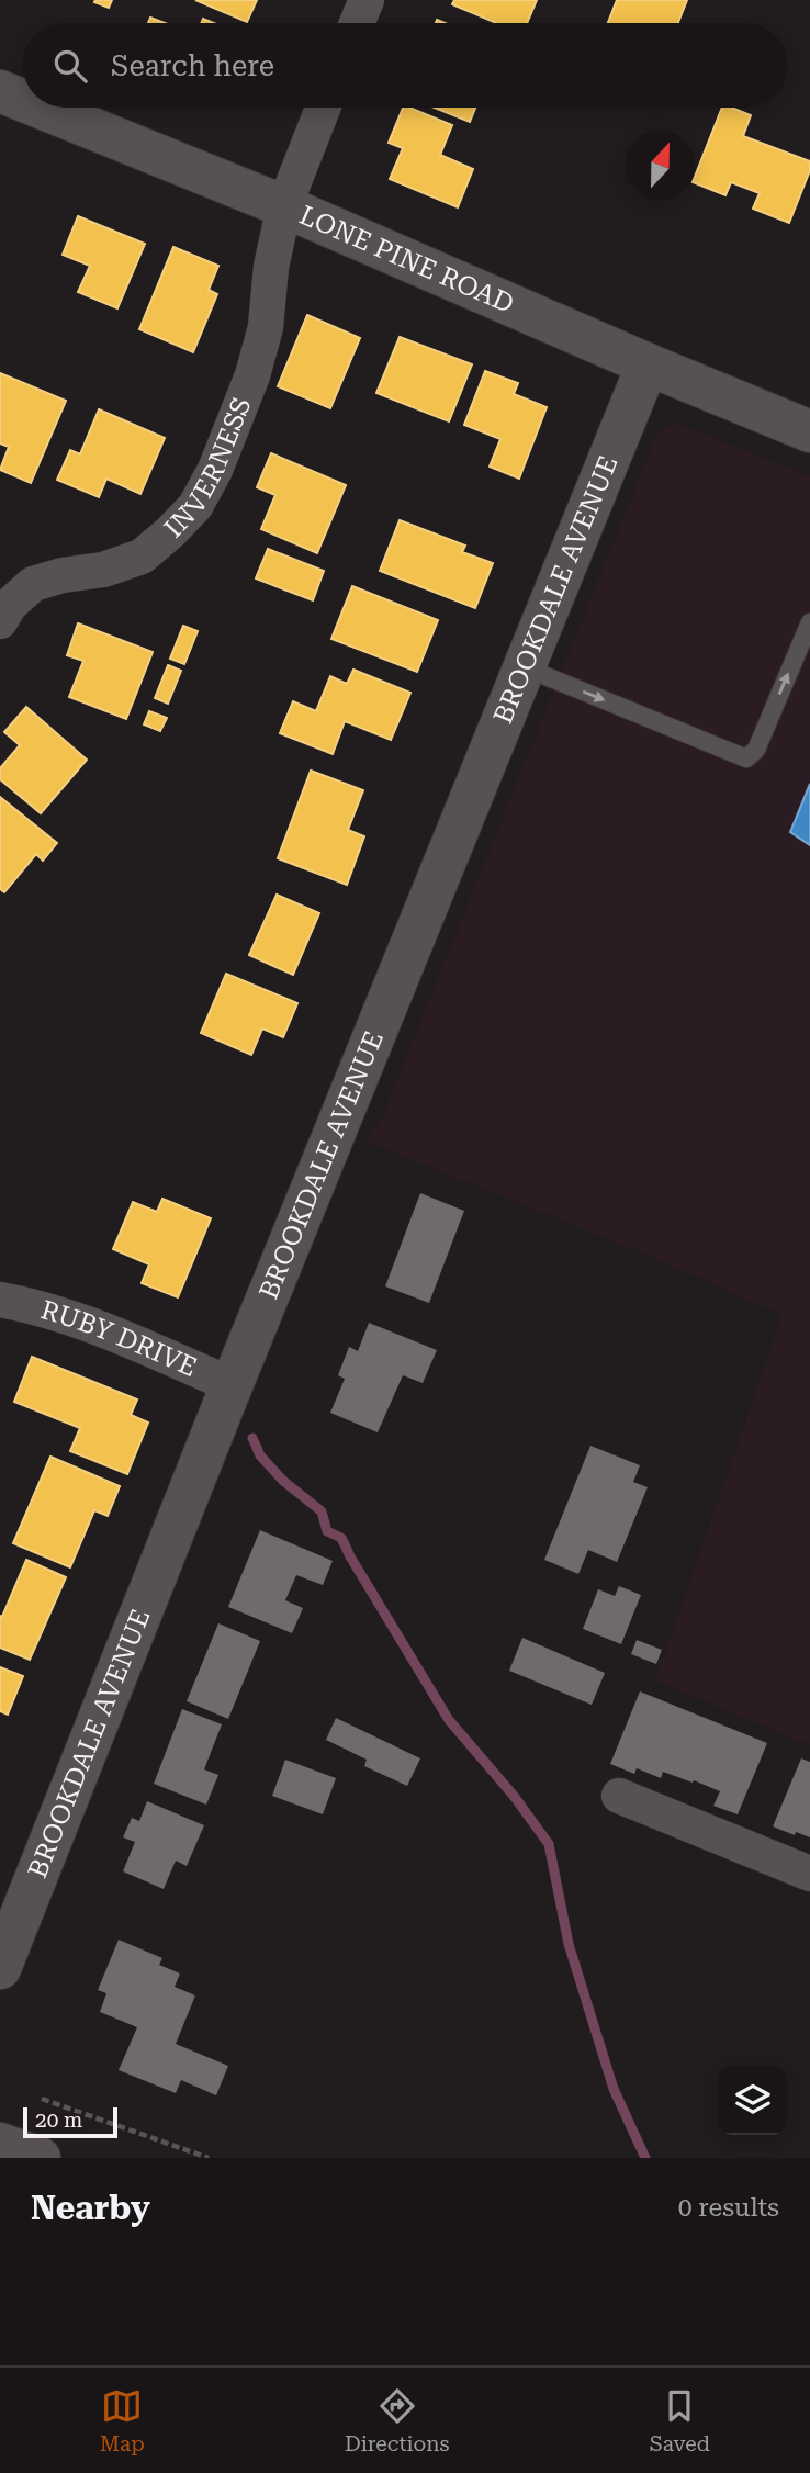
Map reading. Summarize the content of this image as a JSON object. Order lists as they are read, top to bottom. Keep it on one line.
{"streets":{"street":["LONE PINE ROAD","INVERNESS","BROOKDALE AVENUE","RUBY DRIVE"]},"crossings":[["LONE PINE ROAD","INVERNESS"],["LONE PINE ROAD","BROOKDALE AVENUE"],["BROOKDALE AVENUE","RUBY DRIVE"]],"scale_bar":"20 m","north":"top","page":{"search":"Search here","scale":"20 m","heading":["Nearby","0 results"],"nav":["Map","Directions","Saved"]}}
